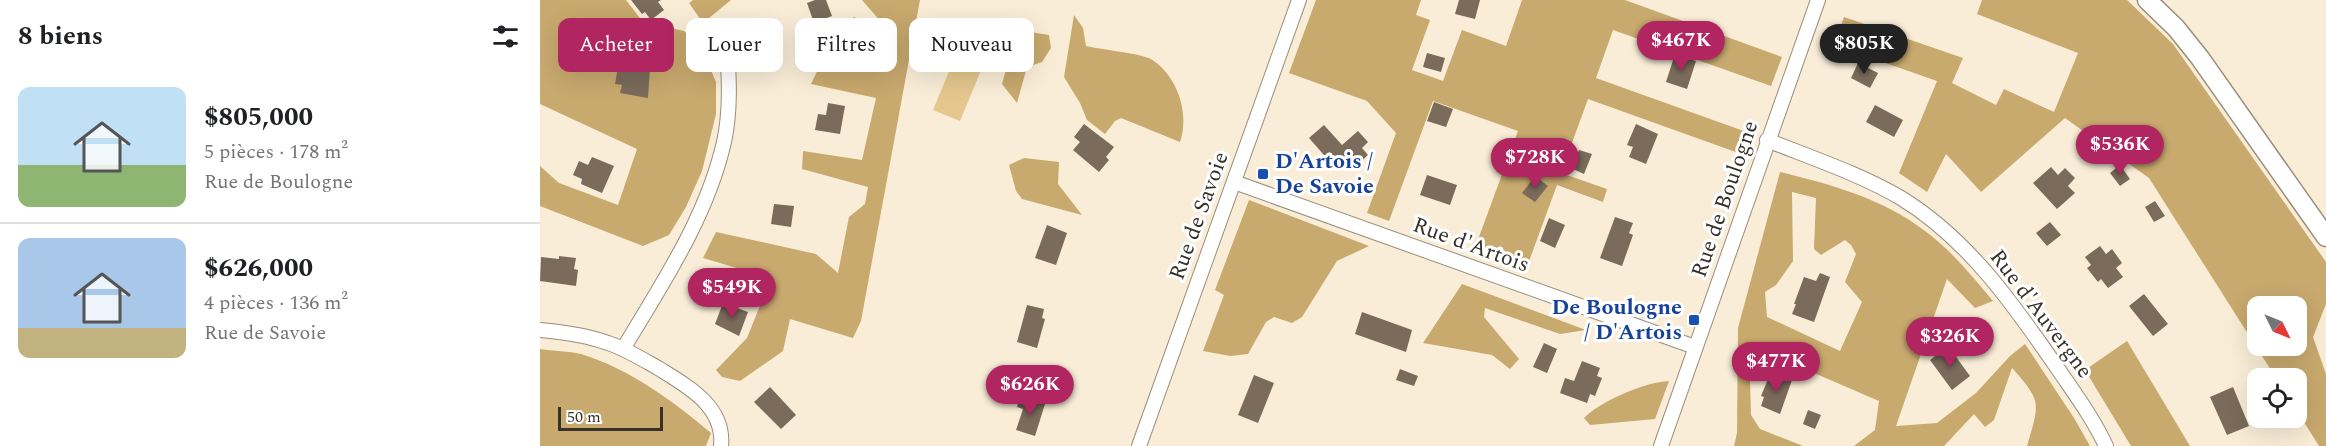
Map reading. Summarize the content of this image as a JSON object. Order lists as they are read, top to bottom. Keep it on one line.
{"streets":{"street":["Rue de Boulogne","Rue de Savoie","Rue d'Artois","Rue d'Auvergne"]},"crossings":[["Rue de Boulogne","Rue d'Artois"],["Rue de Boulogne","Rue d'Auvergne"],["Rue de Savoie","Rue d'Artois"]],"places":{"transit":["D'Artois / De Savoie","De Boulogne / D'Artois"]},"scale_bar":"50 m","north":"bottom right","page":{"heading":"8 biens","chip":["Acheter","Louer","Filtres","Nouveau"],"price":["$467K","$805K","$536K","$728K","$549K","$326K","$477K","$626K"],"list":[{"name":"$805,000","note":"5 pièces · 178 m² · Rue de Boulogne"},{"name":"$626,000","note":"4 pièces · 136 m² · Rue de Savoie"}],"scale":"50 m"}}
